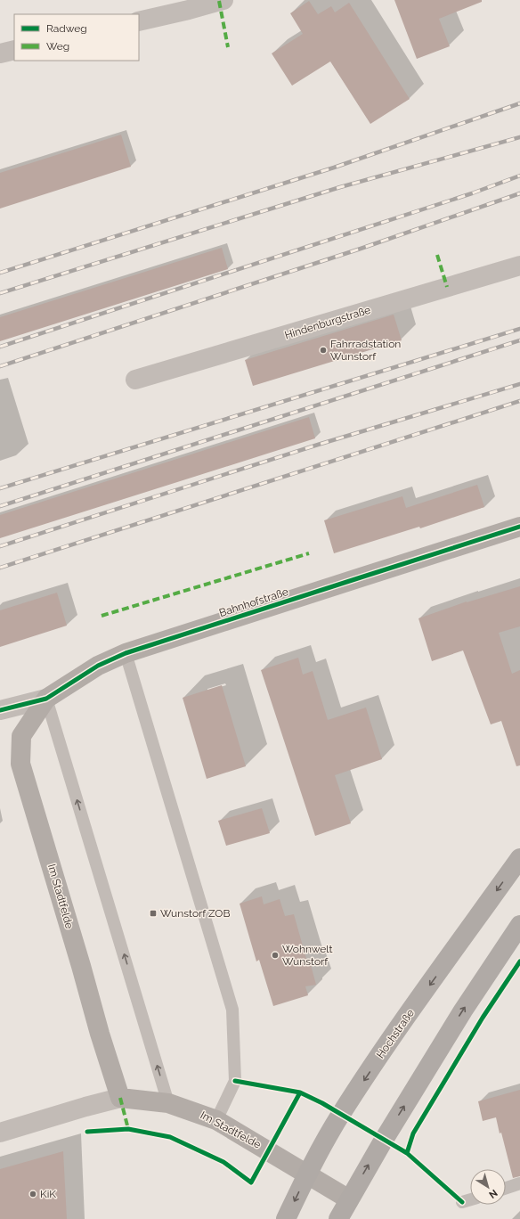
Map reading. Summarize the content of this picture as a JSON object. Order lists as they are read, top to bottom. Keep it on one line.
{"streets":{"main road":["Hochstraße"],"street":["Hindenburgstraße","Bahnhofstraße","Im Stadtfelde"]},"crossings":[["Bahnhofstraße","Im Stadtfelde"],["Im Stadtfelde","Hochstraße"]],"places":{"other":["Fahrradstation Wunstorf","Wohnwelt Wunstorf","KiK"],"transit":["Wunstorf ZOB"]},"legend":["Radweg","Weg"],"north":"bottom right"}
